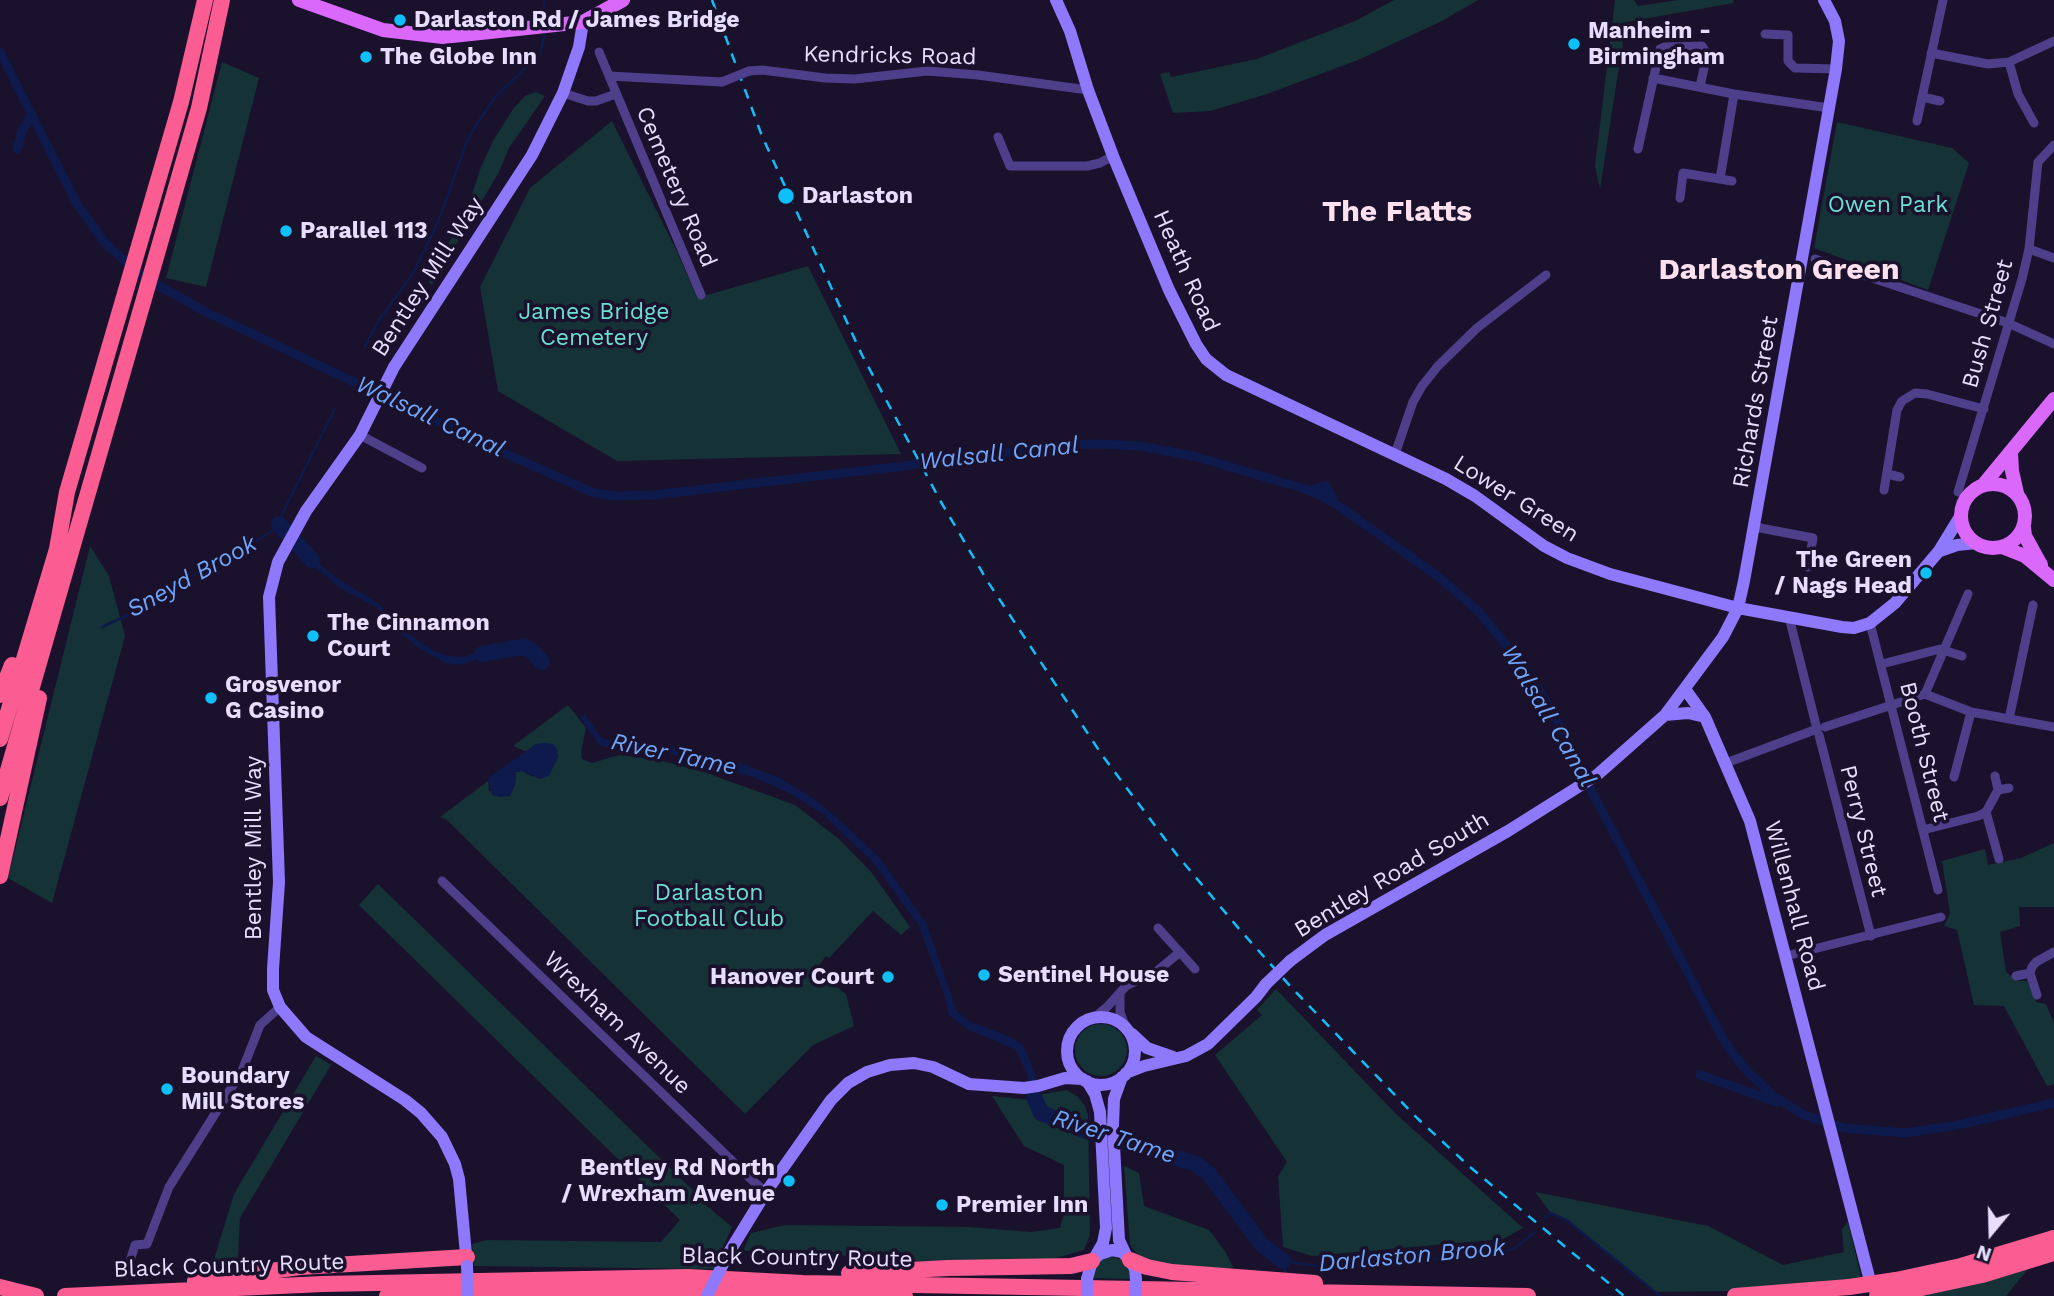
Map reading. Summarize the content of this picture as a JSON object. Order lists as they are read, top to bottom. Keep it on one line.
{"streets":{"highway":["Black Country Route"],"street":["Kendricks Road","Cemetery Road","Heath Road","Bentley Mill Way","Bush Street","Richards Street","Lower Green","Booth Street","Perry Street","Bentley Road South","Willenhall Road","Wrexham Avenue"]},"crossings":[["Kendricks Road","Cemetery Road"],["Kendricks Road","Heath Road"],["Cemetery Road","Bentley Mill Way"],["Heath Road","Lower Green"],["Richards Street","Lower Green"],["Lower Green","Booth Street"],["Lower Green","Perry Street"]],"districts":["The Flatts","Darlaston Green"],"water":["Walsall Canal","Sneyd Brook","River Tame","Darlaston Brook"],"parks":["Owen Park","James Bridge Cemetery","Darlaston Football Club"],"places":["Darlaston Rd / James Bridge","Manheim - Birmingham","The Globe Inn","Darlaston","Parallel 113","The Green / Nags Head","The Cinnamon Court","Grosvenor G Casino","Sentinel House","Hanover Court","Boundary Mill Stores","Bentley Rd North / Wrexham Avenue","Premier Inn"],"north":"bottom"}
